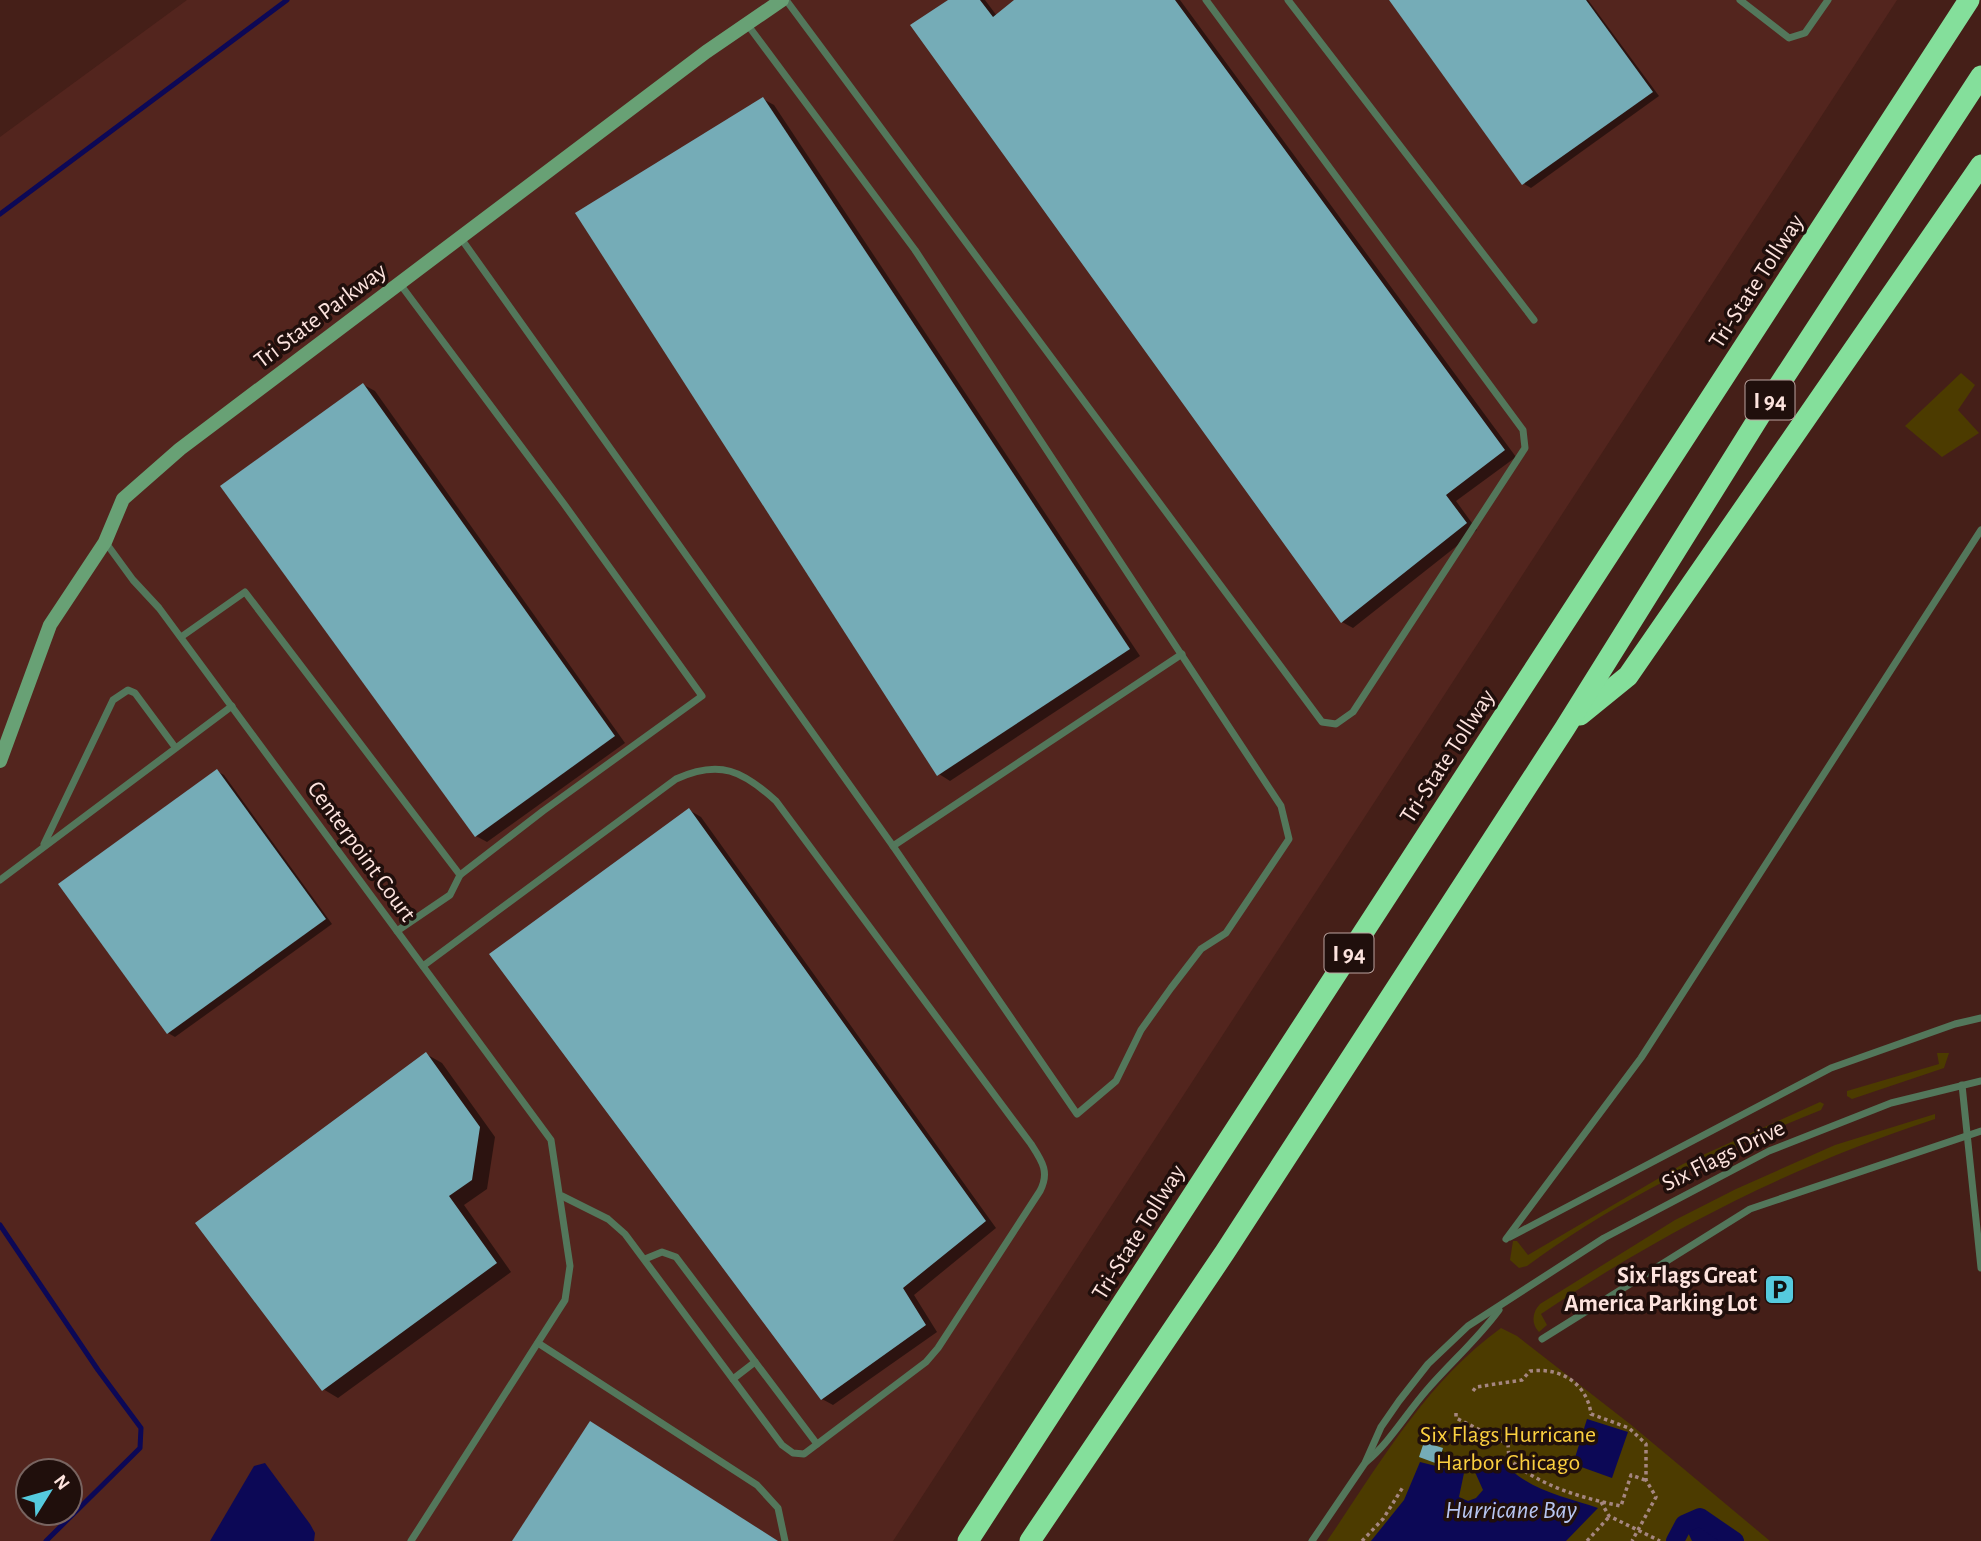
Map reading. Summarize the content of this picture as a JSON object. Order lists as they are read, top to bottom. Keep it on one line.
{"streets":{"highway":["Tri-State Tollway","I 94"],"street":["Tri State Parkway"],"lane":["Centerpoint Court","Six Flags Drive"]},"crossings":[["Tri State Parkway","Centerpoint Court"]],"water":["Hurricane Bay"],"parks":["Six Flags Hurricane Harbor Chicago"],"places":{"parking":["Six Flags Great America Parking Lot"]},"north":"top right"}
